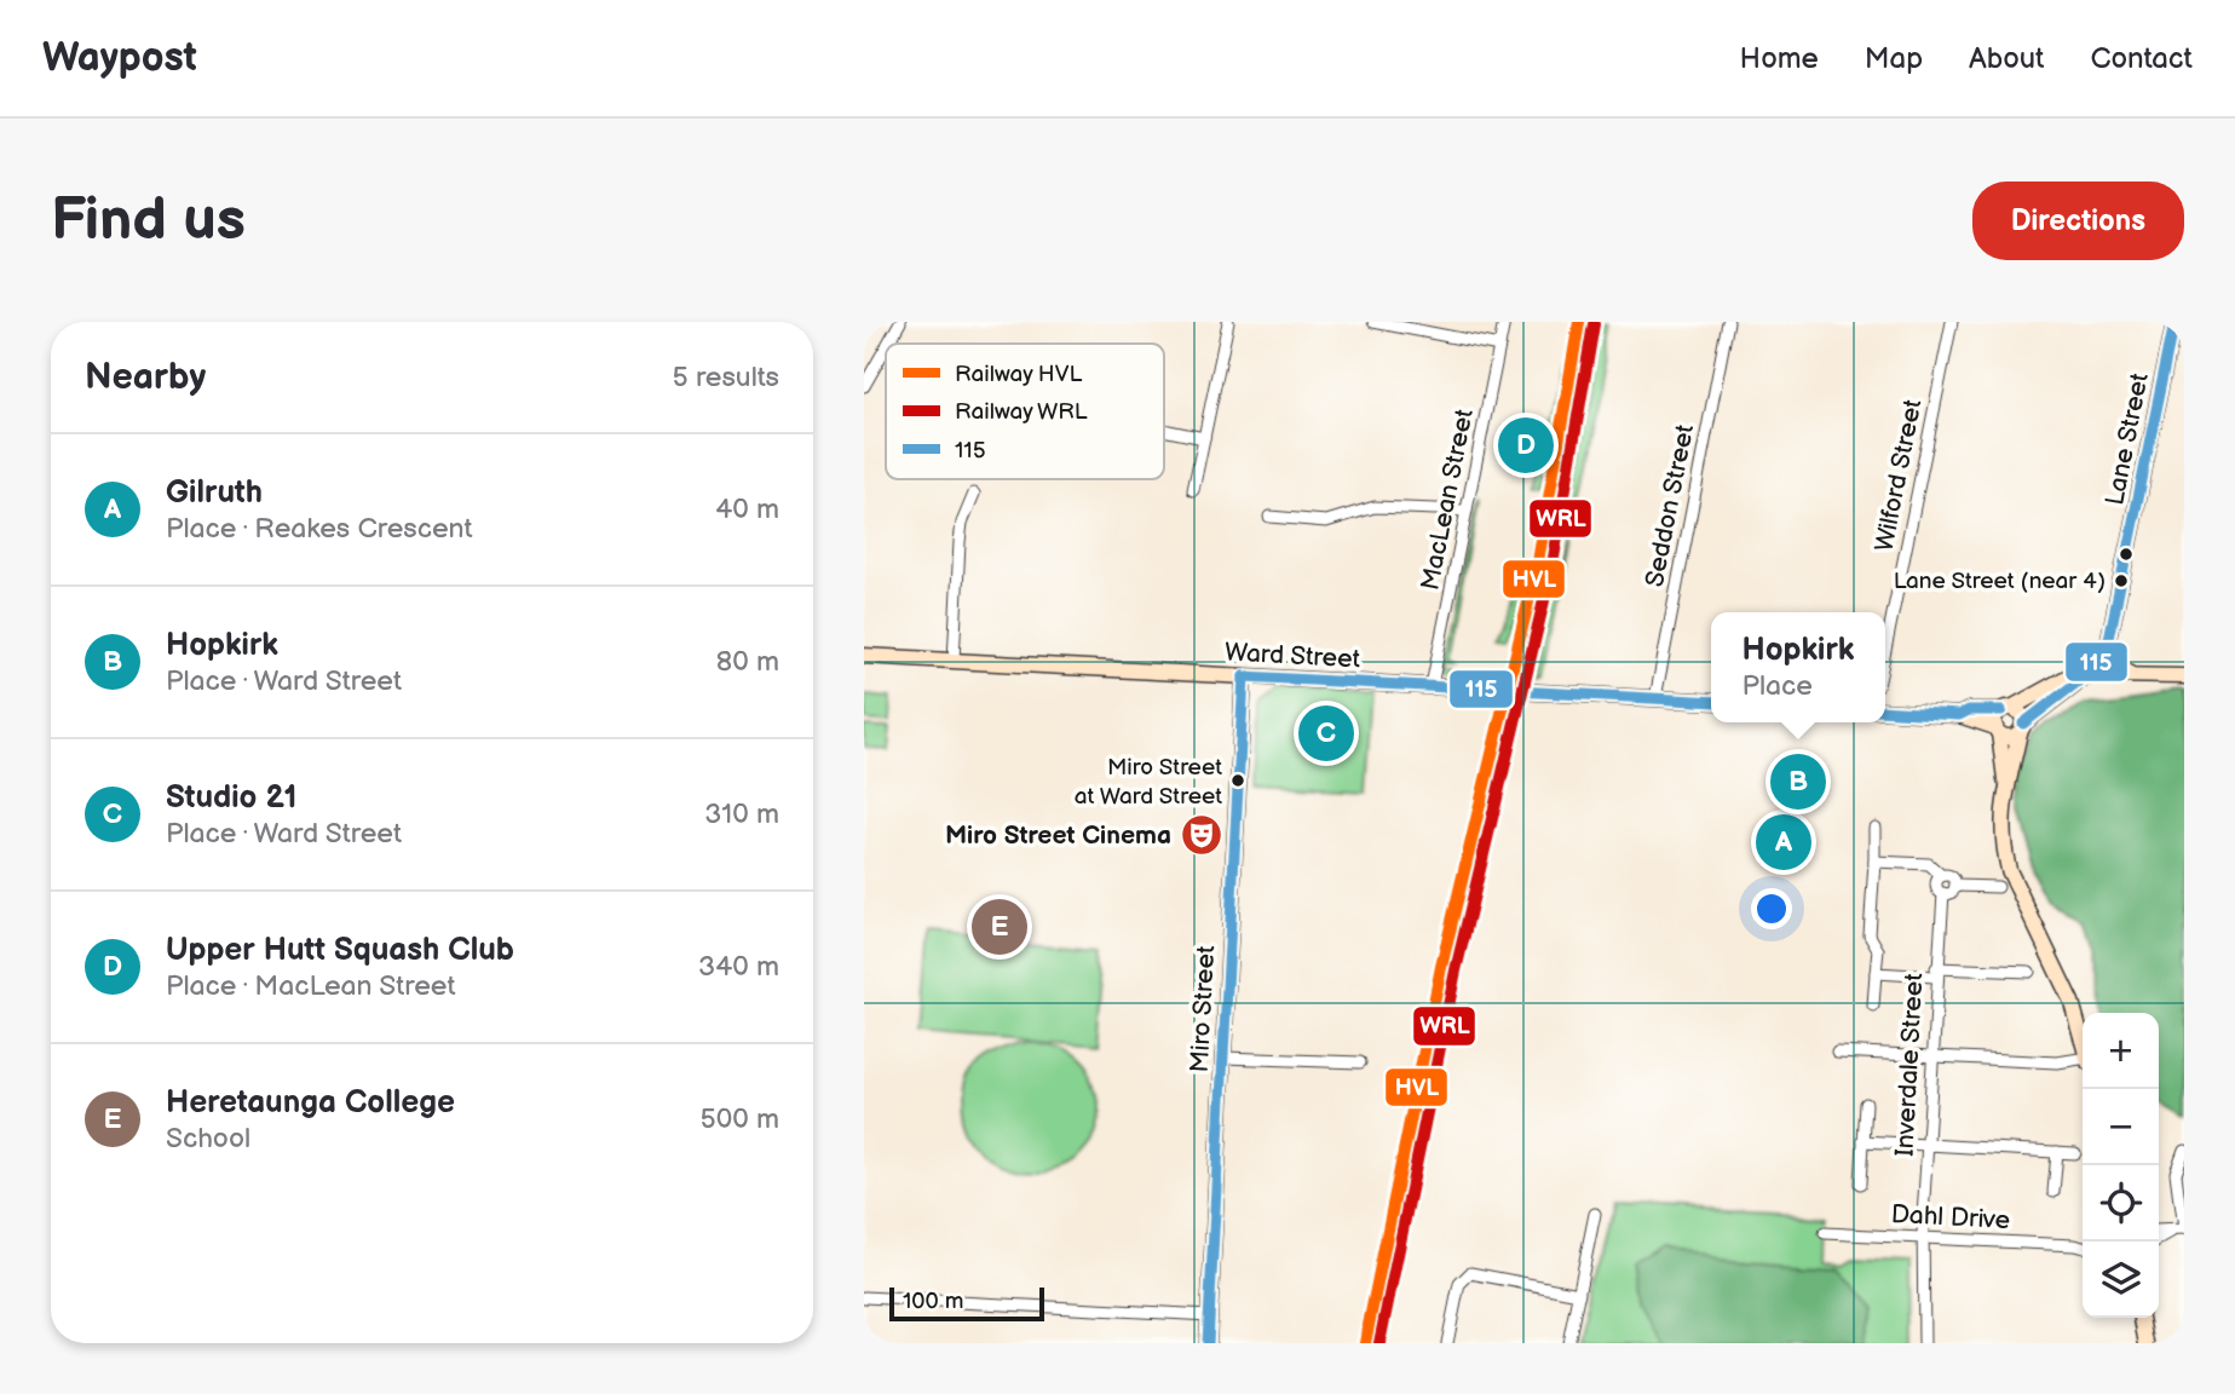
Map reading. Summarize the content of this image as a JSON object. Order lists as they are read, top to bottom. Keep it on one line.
{"streets":{"street":["Lane Street","Wilford Street","MacLean Street","Seddon Street","Ward Street","Miro Street","Inverdale Street","Dahl Drive"]},"crossings":[["MacLean Street","Ward Street"],["Seddon Street","Ward Street"],["Ward Street","Miro Street"],["Inverdale Street","Dahl Drive"]],"places":{"other":["Lane Street (near 4)","Miro Street at Ward Street"],"theatre":["Miro Street Cinema"]},"lines":["rail line HVL","transit line 115","rail line WRL"],"legend":["Railway HVL","Railway WRL","115"],"scale_bar":"100 m","page":{"header":"Waypost","nav":["Home","Map","About","Contact"],"buttons":"Directions","title":"Find us","heading":["Nearby","5 results"],"pins":["D","C","B","A","E"],"list":[{"mark":"A","name":"Gilruth","note":"Place · Reakes Crescent","value":"40 m"},{"mark":"B","name":"Hopkirk","note":"Place · Ward Street","value":"80 m"},{"mark":"C","name":"Studio 21","note":"Place · Ward Street","value":"310 m"},{"mark":"D","name":"Upper Hutt Squash Club","note":"Place · MacLean Street","value":"340 m"},{"mark":"E","name":"Heretaunga College","note":"School","value":"500 m"}],"popup":["Hopkirk","Place"],"map_buttons":["+","−"],"scale":"100 m"}}
